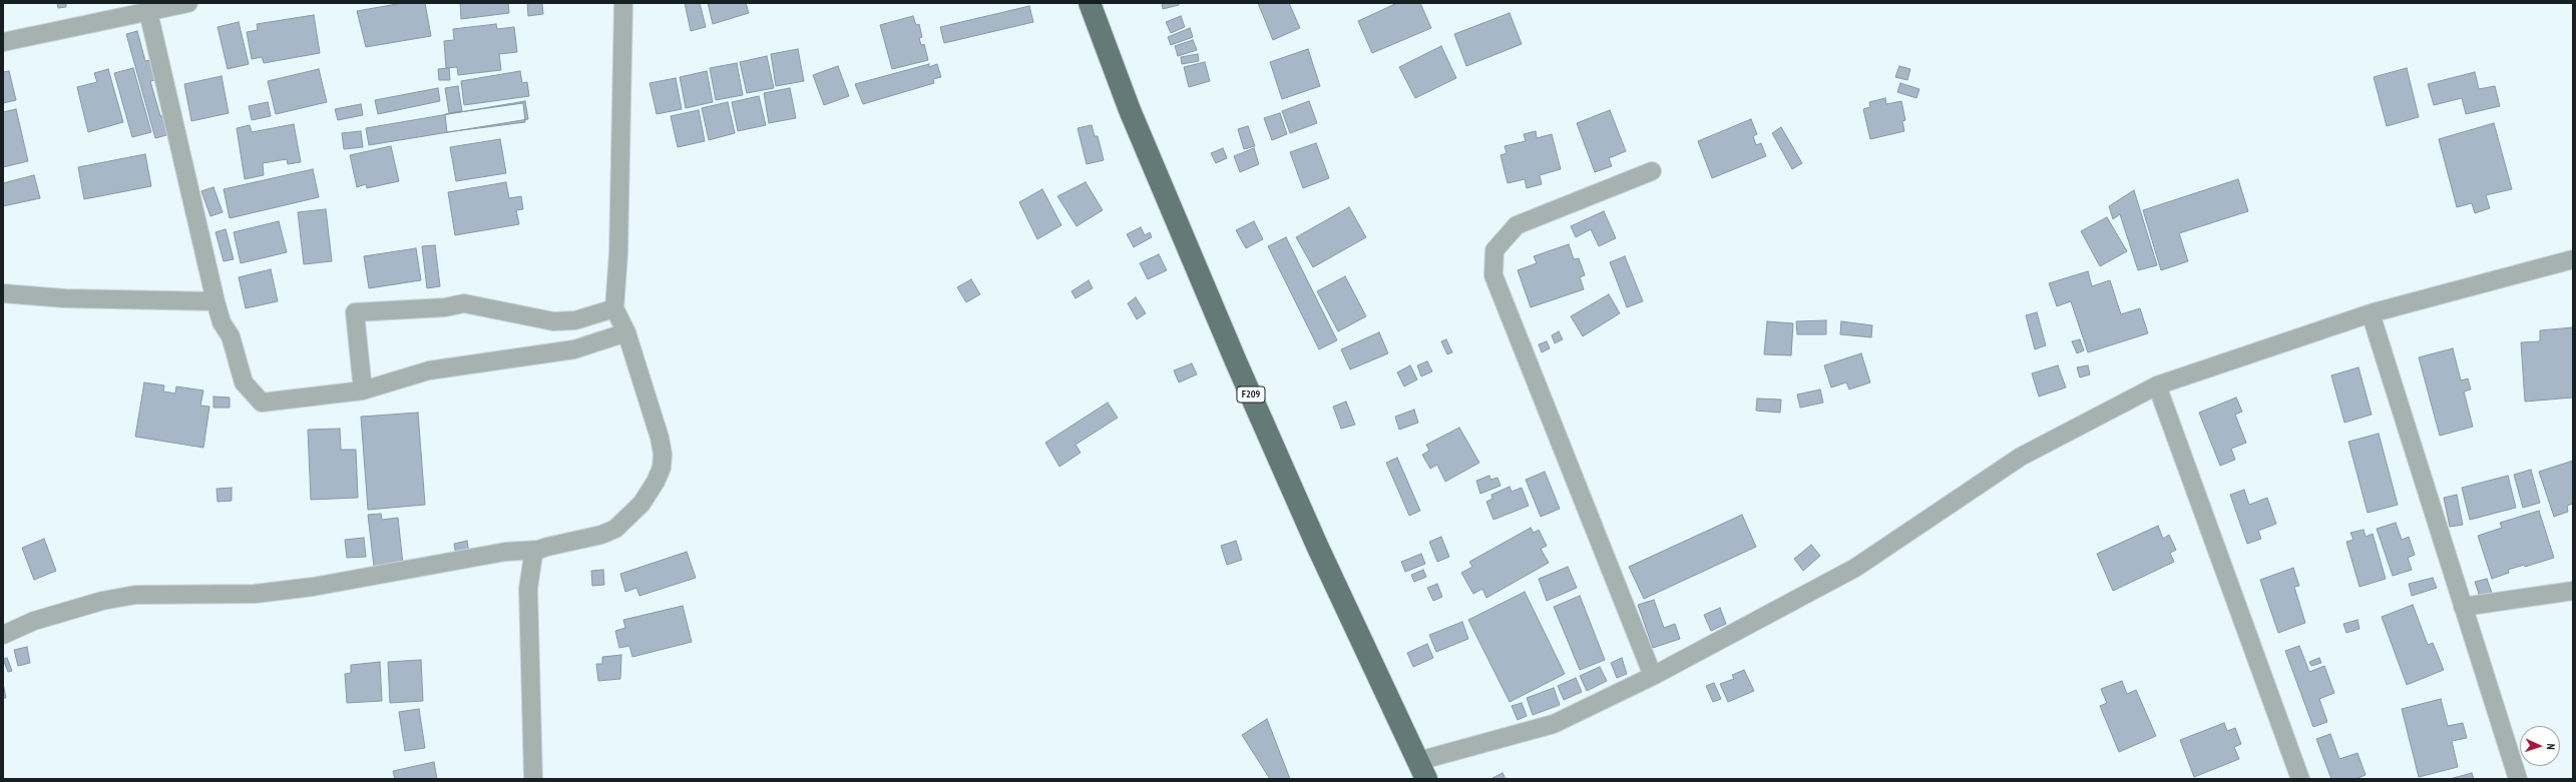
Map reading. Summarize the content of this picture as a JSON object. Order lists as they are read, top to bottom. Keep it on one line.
{"streets":{"main road":["F209"]},"north":"right"}
